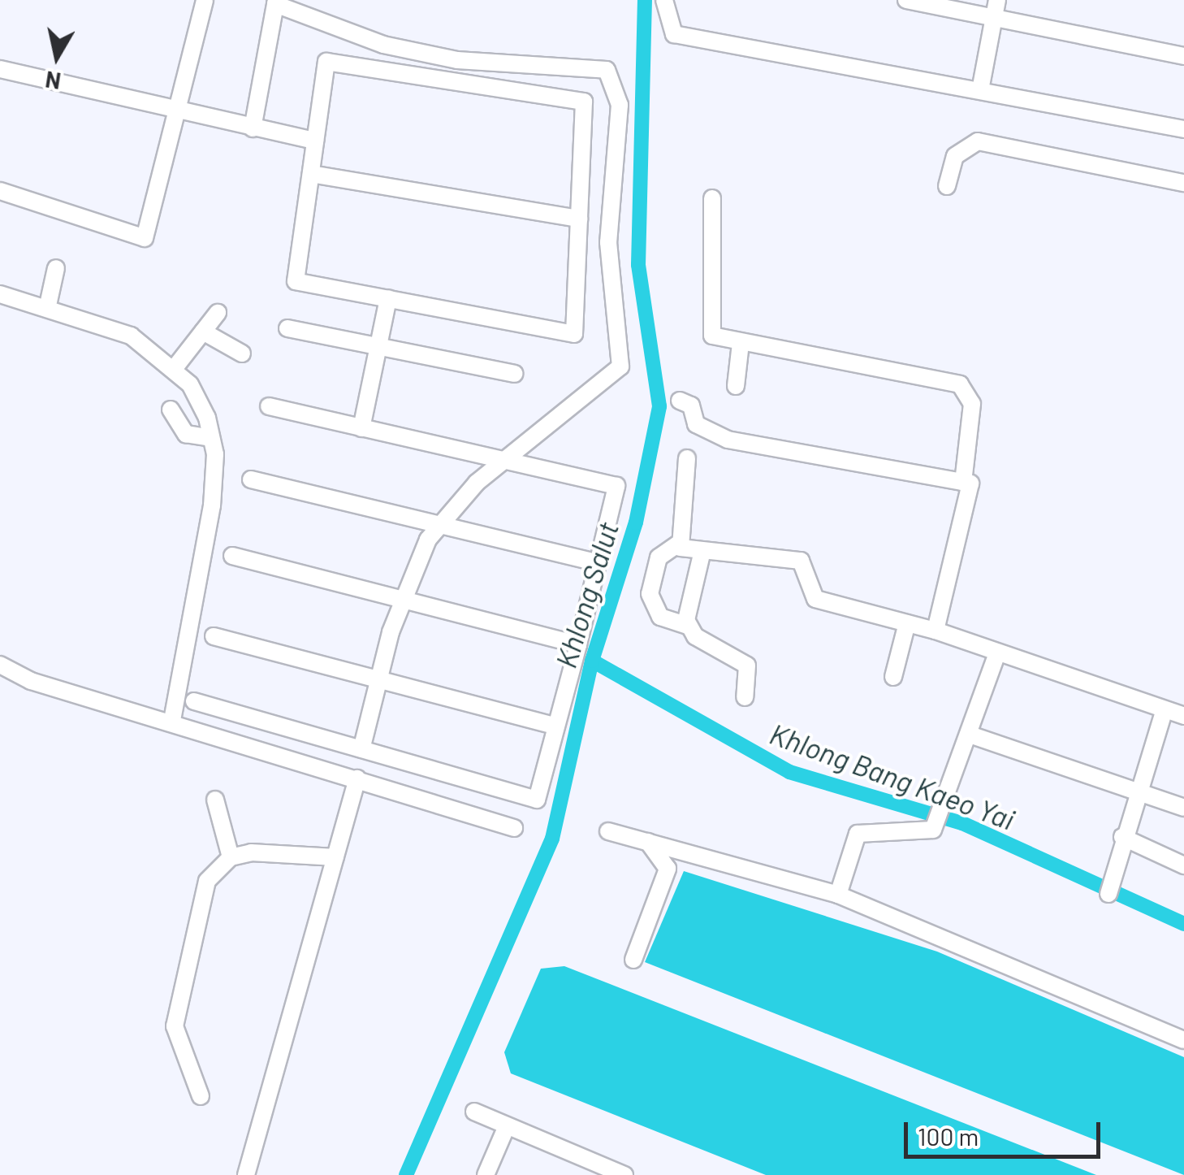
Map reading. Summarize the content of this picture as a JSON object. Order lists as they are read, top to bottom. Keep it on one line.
{"water":["Khlong Salut","Khlong Bang Kaeo Yai"],"scale_bar":"100 m","north":"bottom"}
